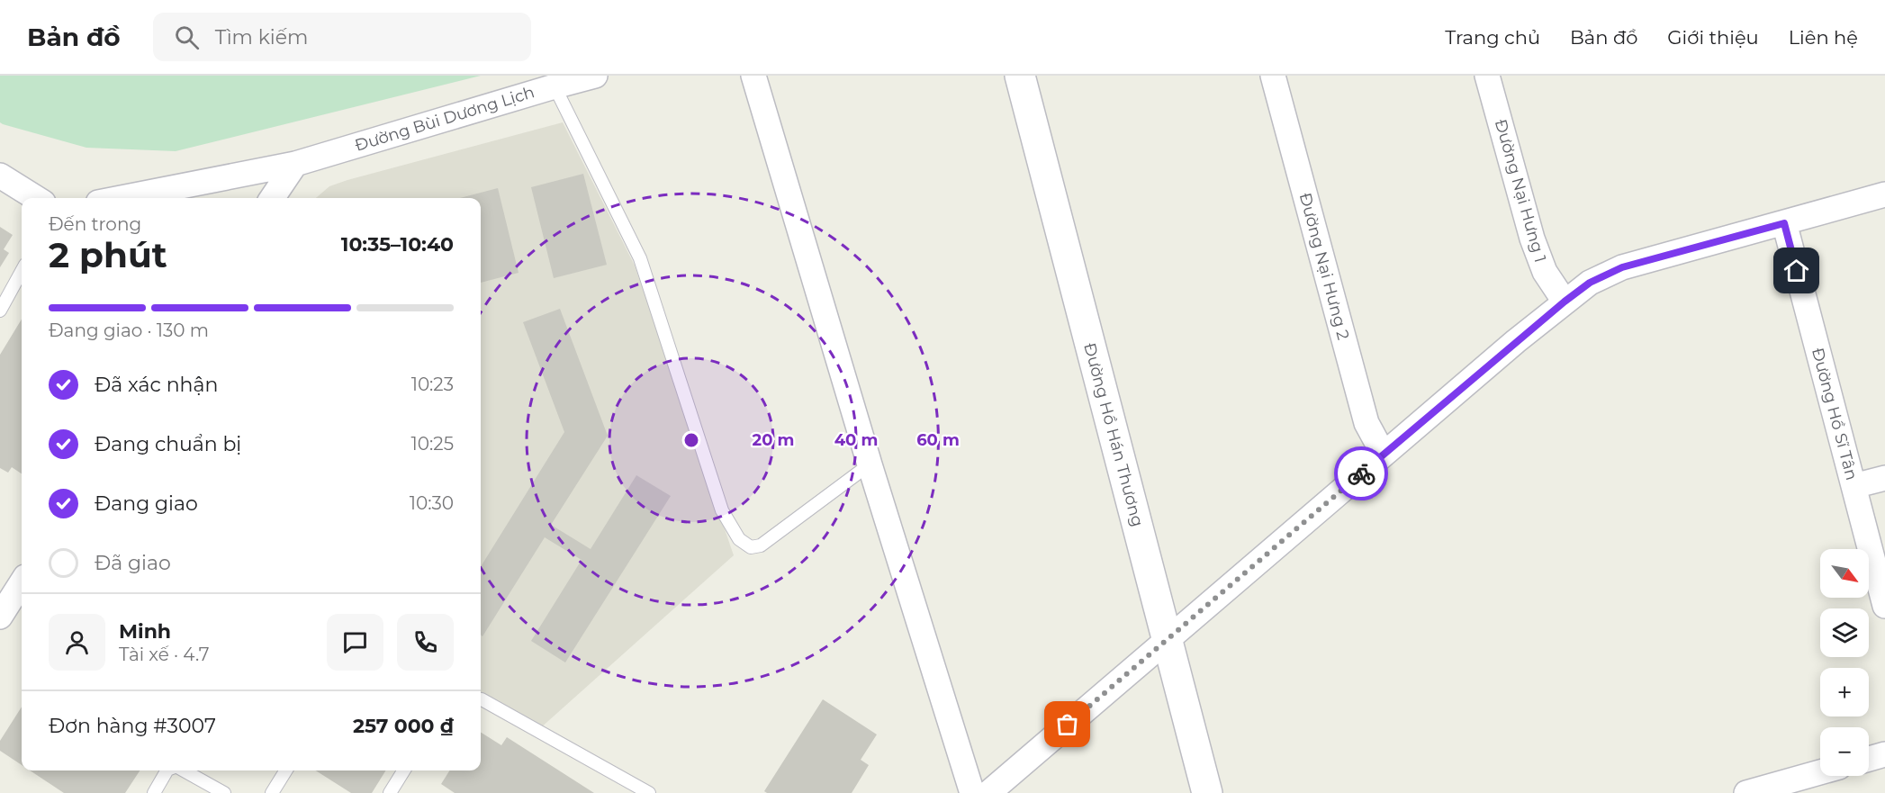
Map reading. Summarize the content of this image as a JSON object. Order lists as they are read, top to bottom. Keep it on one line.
{"streets":{"street":["Đường Bùi Dương Lịch","Đường Nại Hưng 1","Đường Nại Hưng 2","Đường Hồ Sĩ Tân","Đường Hồ Hán Thương"]},"north":"bottom right","page":{"header":"Bản đồ","search":"Tìm kiếm","nav":["Trang chủ","Bản đồ","Giới thiệu","Liên hệ"],"heading":["2 phút","Đến trong","10:35–10:40"],"panel":["Minh","Tài xế · 4.7","Đơn hàng #3007","257 000 ₫"],"bar":"Đang giao · 130 m","list":[["Đã xác nhận","10:23"],["Đang chuẩn bị","10:25"],["Đang giao","10:30"],"Đã giao"],"map_buttons":["+","−"]},"rings":["20 m","40 m","60 m"]}
